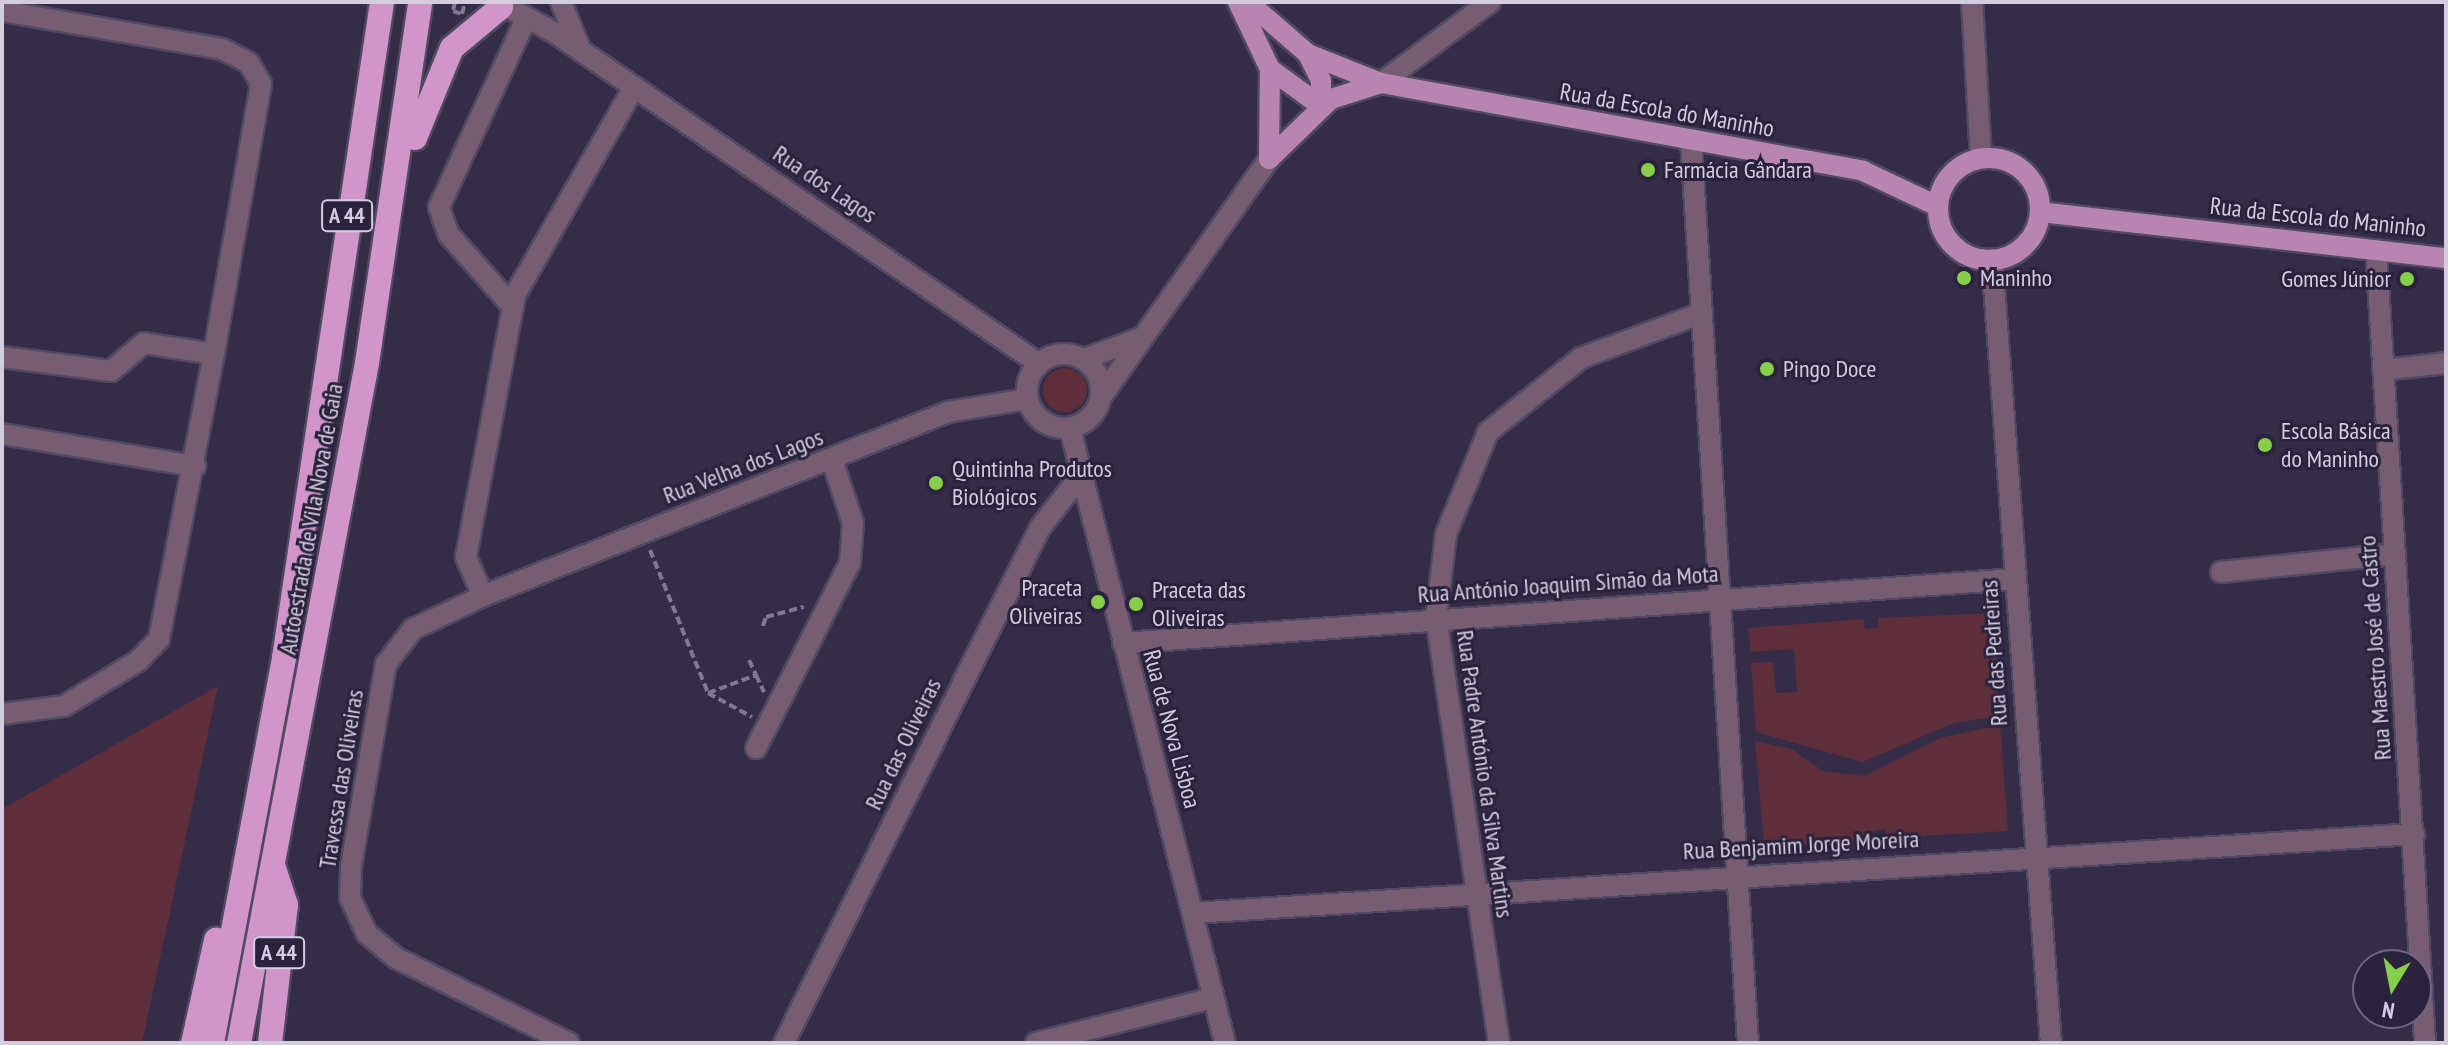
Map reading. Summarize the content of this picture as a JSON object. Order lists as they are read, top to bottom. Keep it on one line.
{"streets":{"highway":["A 44","Autoestrada de Vila Nova de Gaia"],"main road":["Rua da Escola do Maninho"],"street":["Rua dos Lagos","Rua Velha dos Lagos","Rua António Joaquim Simão da Mota","Rua Maestro José de Castro","Rua das Pedreiras","Rua de Nova Lisboa","Rua das Oliveiras","Rua Padre António da Silva Martins","Travessa das Oliveiras","Rua Benjamim Jorge Moreira"]},"crossings":[["Rua da Escola do Maninho","Rua Maestro José de Castro"],["Rua da Escola do Maninho","Rua das Pedreiras"],["Rua dos Lagos","Rua Velha dos Lagos"],["Rua dos Lagos","Rua de Nova Lisboa"],["A 44","Autoestrada de Vila Nova de Gaia"],["Rua Velha dos Lagos","Rua de Nova Lisboa"],["Rua Velha dos Lagos","Travessa das Oliveiras"],["Rua António Joaquim Simão da Mota","Rua das Pedreiras"],["Rua António Joaquim Simão da Mota","Rua de Nova Lisboa"],["Rua António Joaquim Simão da Mota","Rua Padre António da Silva Martins"],["Rua Maestro José de Castro","Rua Benjamim Jorge Moreira"],["Rua das Pedreiras","Rua Benjamim Jorge Moreira"],["Rua de Nova Lisboa","Rua das Oliveiras"],["Rua de Nova Lisboa","Rua Benjamim Jorge Moreira"],["Rua Padre António da Silva Martins","Rua Benjamim Jorge Moreira"]],"places":["Farmácia Gândara","Maninho","Gomes Júnior","Pingo Doce","Escola Básica do Maninho","Quintinha Produtos Biológicos","Praceta Oliveiras","Praceta das Oliveiras"],"north":"bottom"}
